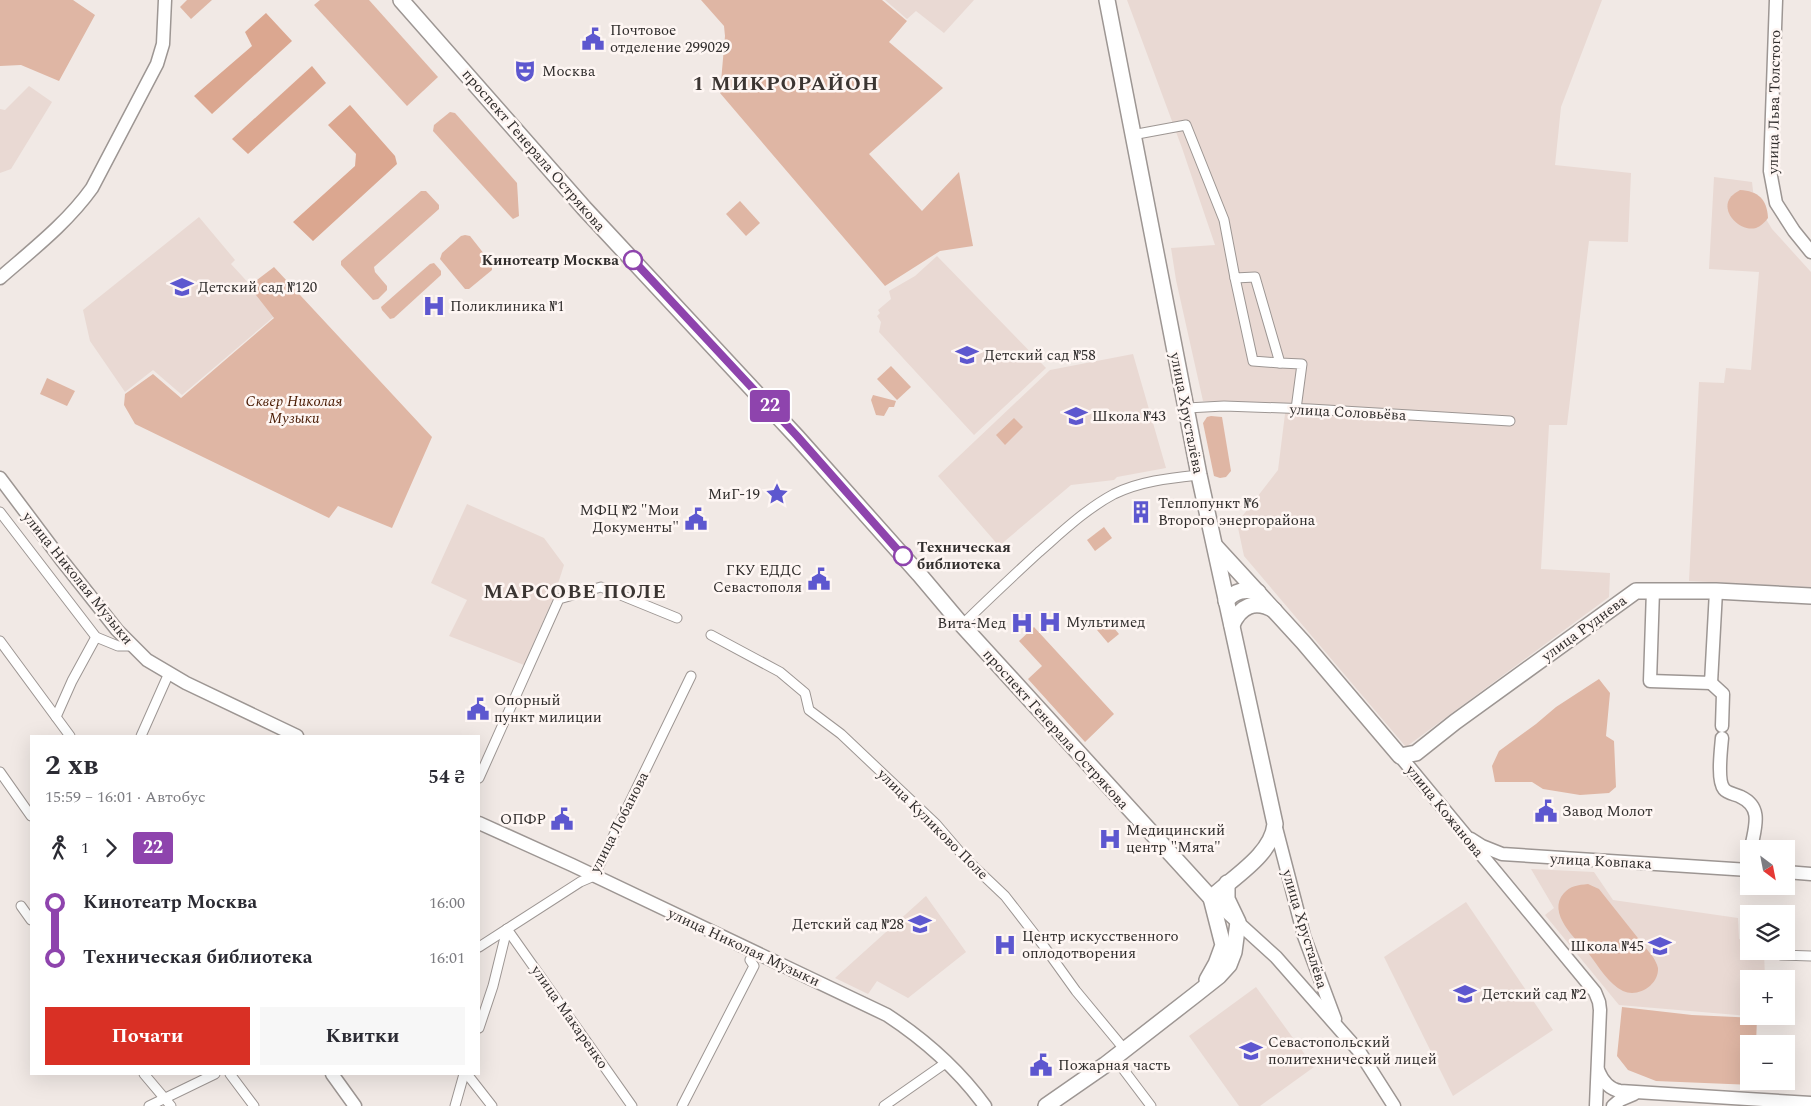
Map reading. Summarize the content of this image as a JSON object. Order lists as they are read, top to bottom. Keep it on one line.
{"streets":{"main road":["улица Льва Толстого","проспект Генерала Острякова","улица Хрусталёва","улица Николая Музыки","улица Руднева","улица Кожанова","улица Ковпака"],"street":["улица Соловьёва","улица Лобанова","улица Куликово Поле","улица Макаренко"]},"crossings":[["улица Соловьёва","улица Хрусталёва"],["улица Хрусталёва","улица Кожанова"],["улица Николая Музыки","улица Лобанова"],["улица Руднева","улица Кожанова"],["улица Кожанова","улица Ковпака"],["улица Лобанова","улица Макаренко"]],"districts":["1 МИКРОРАЙОН","МАРСОВЕ ПОЛЕ"],"parks":["Сквер Николая Музыки"],"places":{"public building":["Почтовое отделение 299029","МФЦ №2 \"Мои Документы\"","ГКУ ЕДДС Севастополя","Опорный пункт милиции","Завод Молот","ОПФР","Пожарная часть"],"theatre":["Москва"],"other":["Кинотеатр Москва","Техническая библиотека"],"school or university":["Детский сад №120","Детский сад №58","Школа №43","Детский сад №28","Школа №45","Детский сад №2","Севастопольский политехнический лицей"],"hospital":["Поликлиника №1","Мультимед","Вита-Мед","Медицинский центр \"Мята\"","Центр искусственного оплодотворения"],"place":["МиГ-19"],"building":["Теплопункт №6 Второго энергорайона"]},"lines":["bus line 22"],"north":"bottom right","page":{"on_map":"22","heading":["2 хв","15:59 – 16:01 · Автобус","54 ₴"],"legs":["1","22"],"map_buttons":["+","−"],"list":[{"name":"Кинотеатр Москва","value":"16:00"},{"name":"Техническая библиотека","value":"16:01"}],"buttons":["Почати","Квитки"]}}
